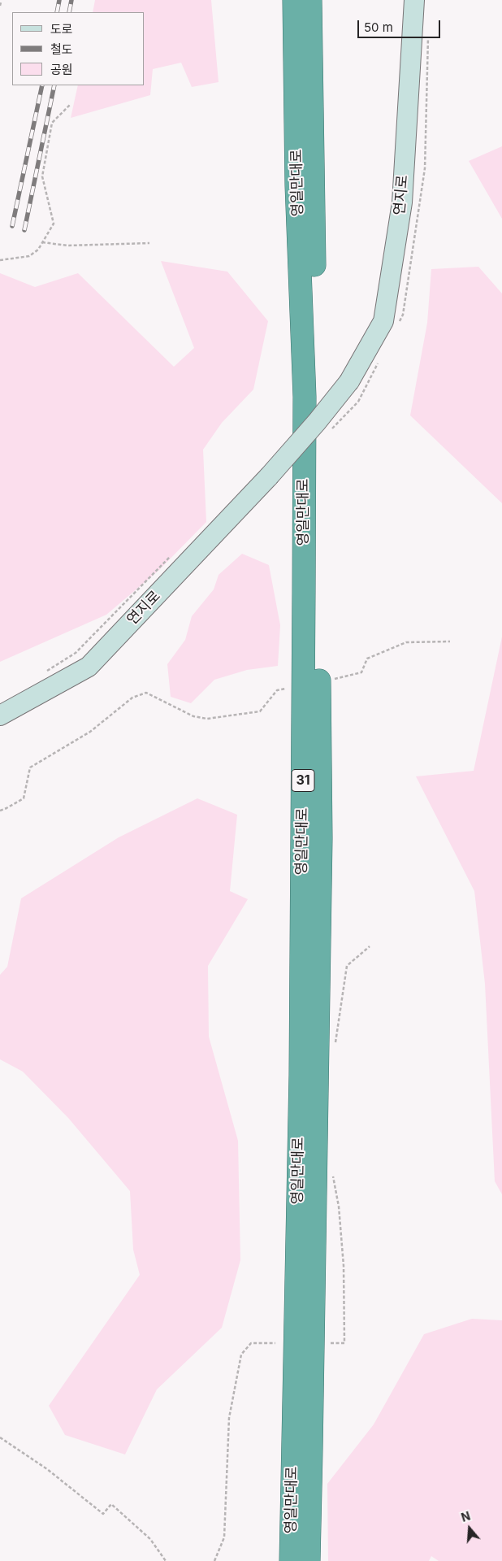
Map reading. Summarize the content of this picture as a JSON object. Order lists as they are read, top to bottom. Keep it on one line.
{"streets":{"highway":["영일만대로","31"],"main road":["연지로"]},"legend":["도로","철도","공원"],"scale_bar":"50 m","north":"top"}
